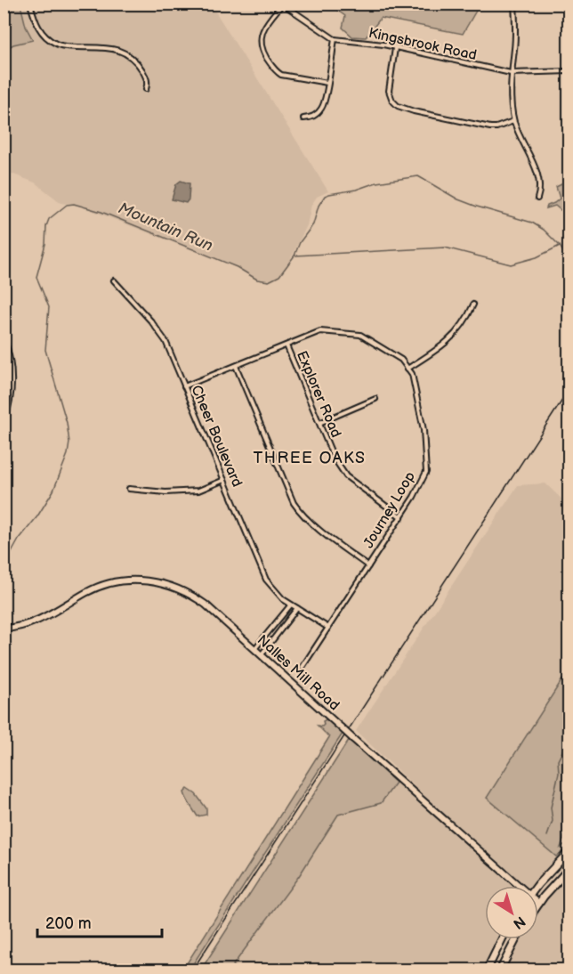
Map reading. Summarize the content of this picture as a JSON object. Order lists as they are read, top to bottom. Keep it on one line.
{"streets":{"street":["Kingsbrook Road","Explorer Road","Cheer Boulevard","Journey Loop","Nalles Mill Road"]},"crossings":[["Explorer Road","Journey Loop"],["Cheer Boulevard","Journey Loop"]],"districts":["THREE OAKS"],"water":["Mountain Run"],"scale_bar":"200 m","north":"bottom right"}
